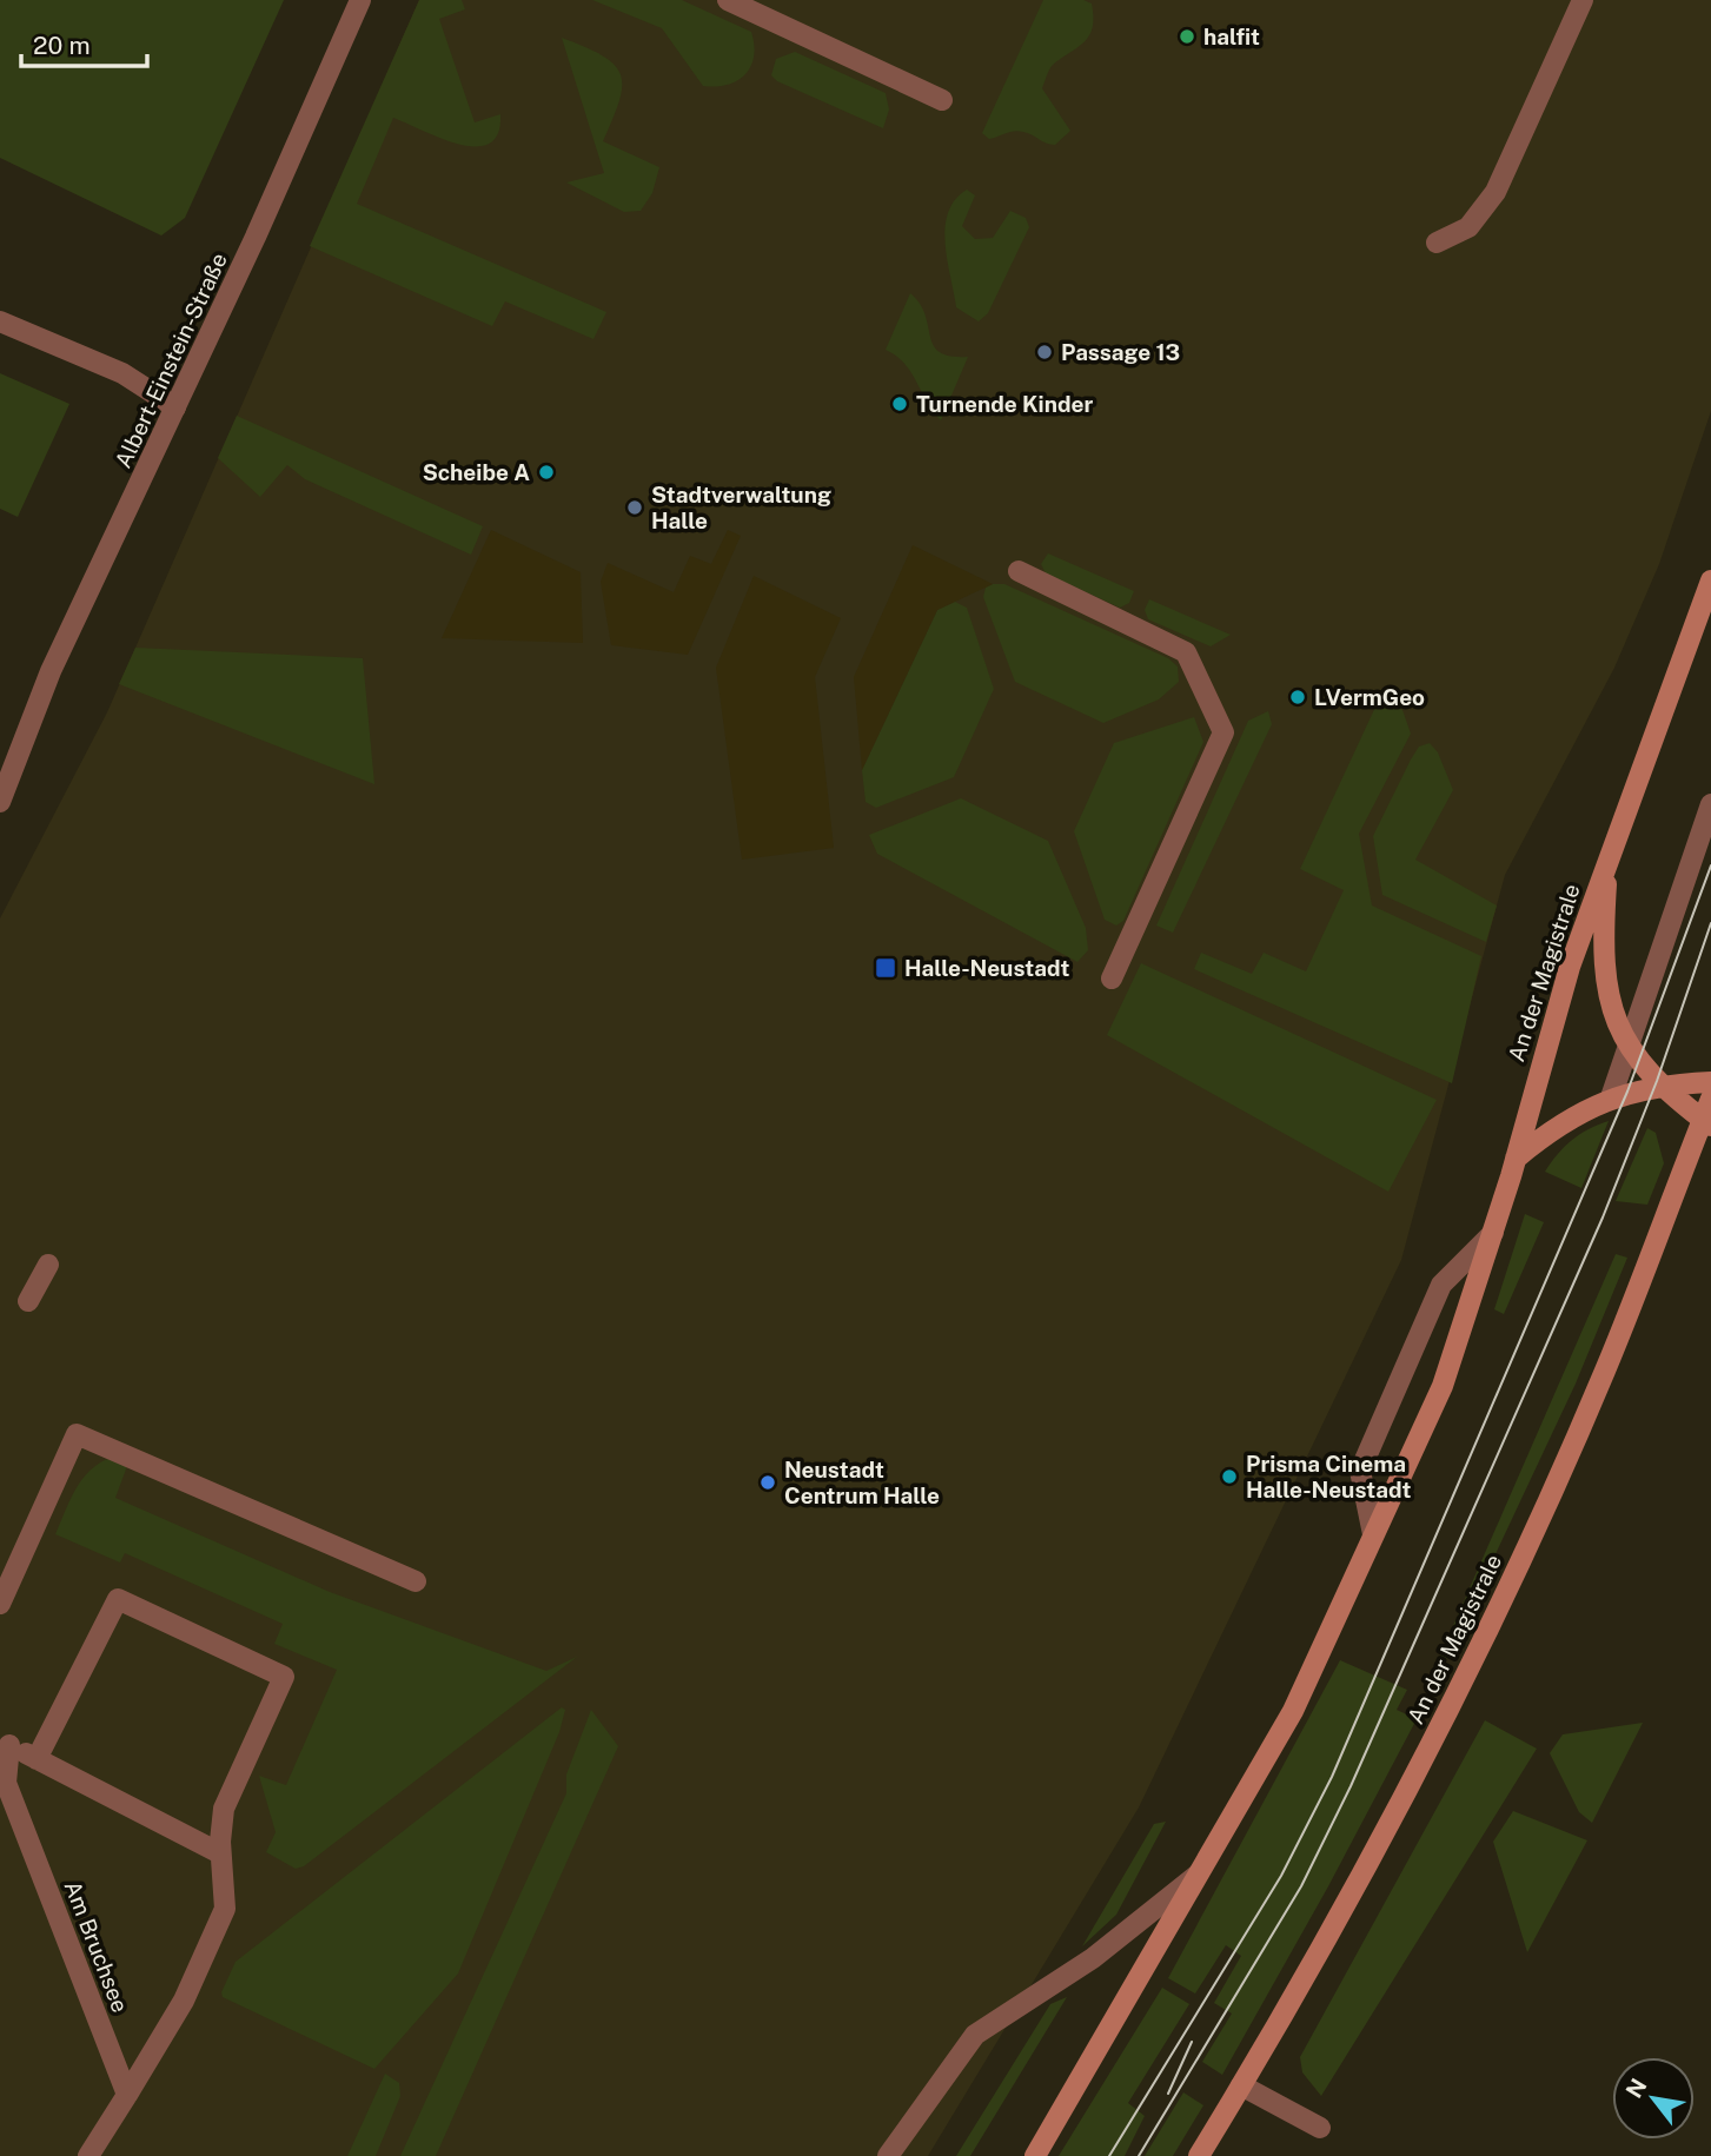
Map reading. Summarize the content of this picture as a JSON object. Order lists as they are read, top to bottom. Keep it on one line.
{"streets":{"main road":["An der Magistrale"],"street":["Albert-Einstein-Straße","Am Bruchsee"]},"places":{"other":["halfit","Passage 13","Turnende Kinder","Scheibe A","Stadtverwaltung Halle","LVermGeo","Prisma Cinema Halle-Neustadt","Neustadt Centrum Halle"],"transit":["Halle-Neustadt"]},"scale_bar":"20 m","north":"top left"}
